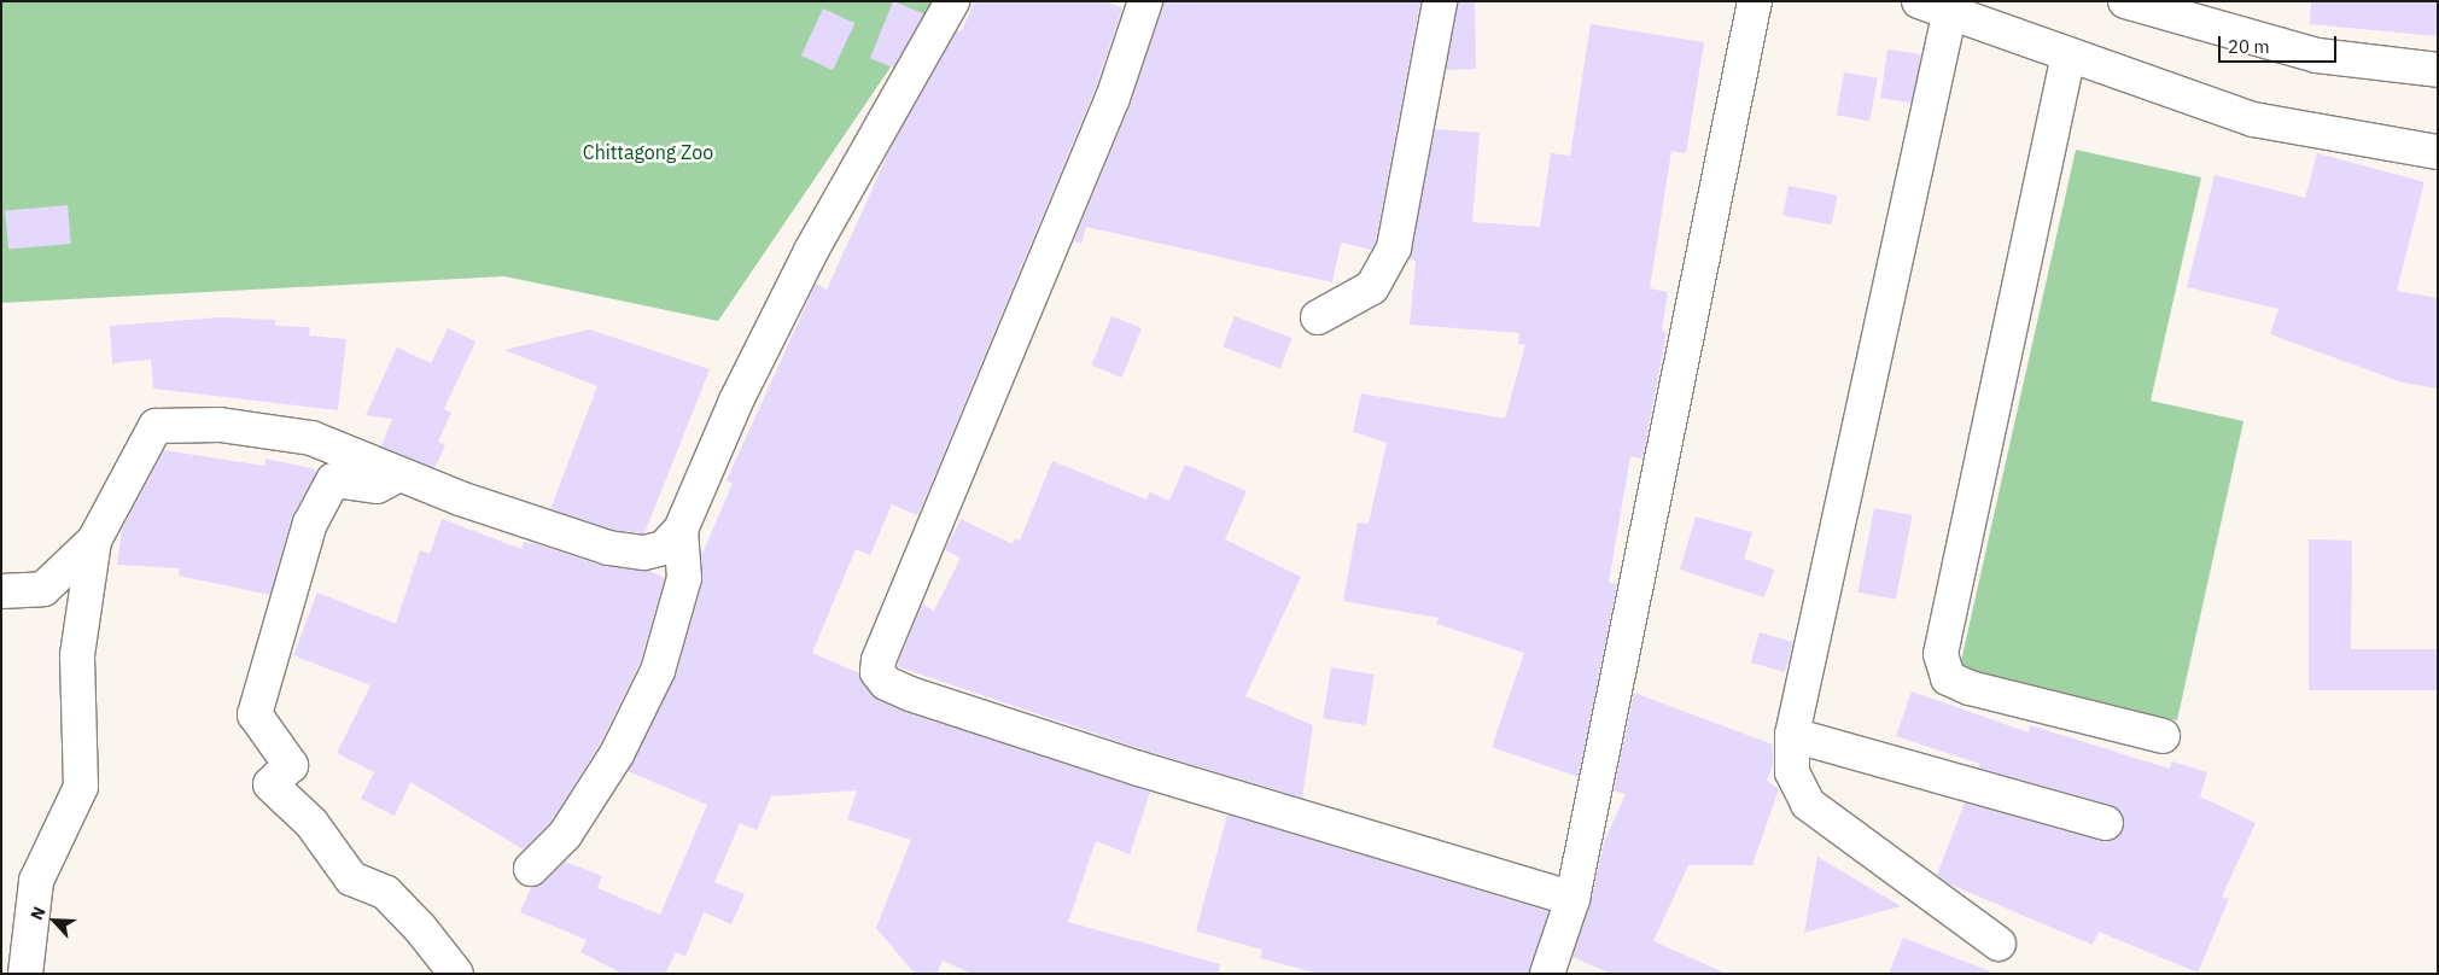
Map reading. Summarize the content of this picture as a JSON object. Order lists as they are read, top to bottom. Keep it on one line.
{"parks":["Chittagong Zoo"],"scale_bar":"20 m","north":"top left"}
